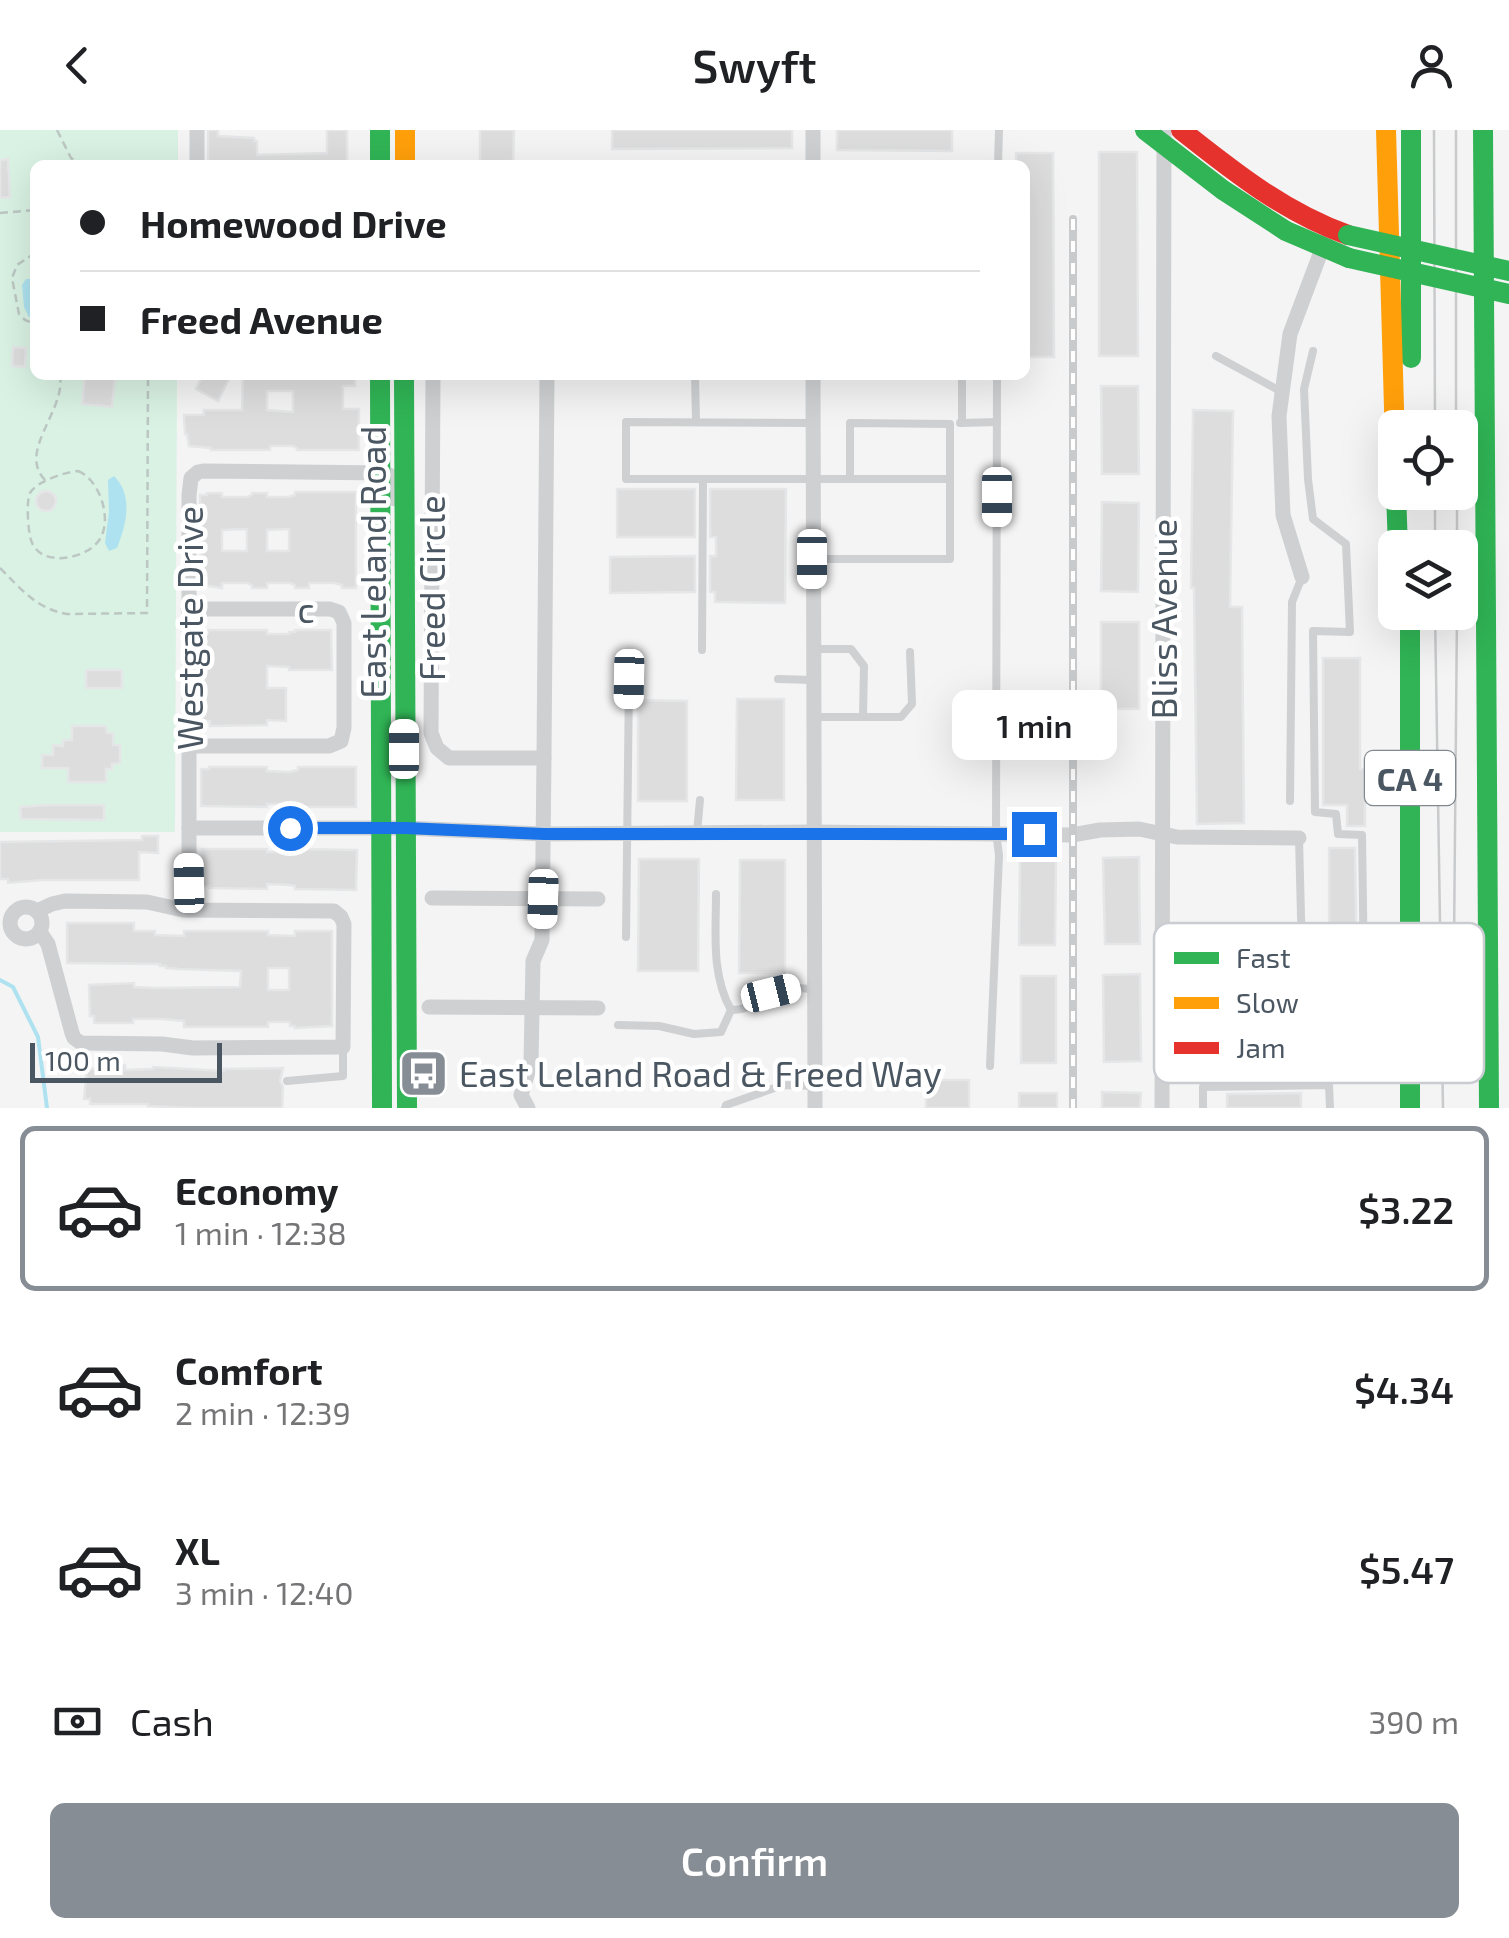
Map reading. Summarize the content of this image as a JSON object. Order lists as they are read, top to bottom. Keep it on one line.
{"streets":{"main road":["East Leland Road","CA 4"],"street":["Freed Circle","c","Bliss Avenue","Westgate Drive"]},"crossings":[["East Leland Road","Westgate Drive"],["c","Westgate Drive"]],"places":{"bus stop":["East Leland Road & Freed Way"]},"legend":["Fast","Slow","Jam"],"scale_bar":"100 m","page":{"header":"Swyft","banner":["Homewood Drive","Freed Avenue"],"bubble":"1 min","scale":"100 m","list":[{"name":"Economy","note":"1 min · 12:38","value":"$3.22"},{"name":"Comfort","note":"2 min · 12:39","value":"$4.34"},{"name":"XL","note":"3 min · 12:40","value":"$5.47"}],"pay":["Cash","390 m"],"buttons":"Confirm"}}
